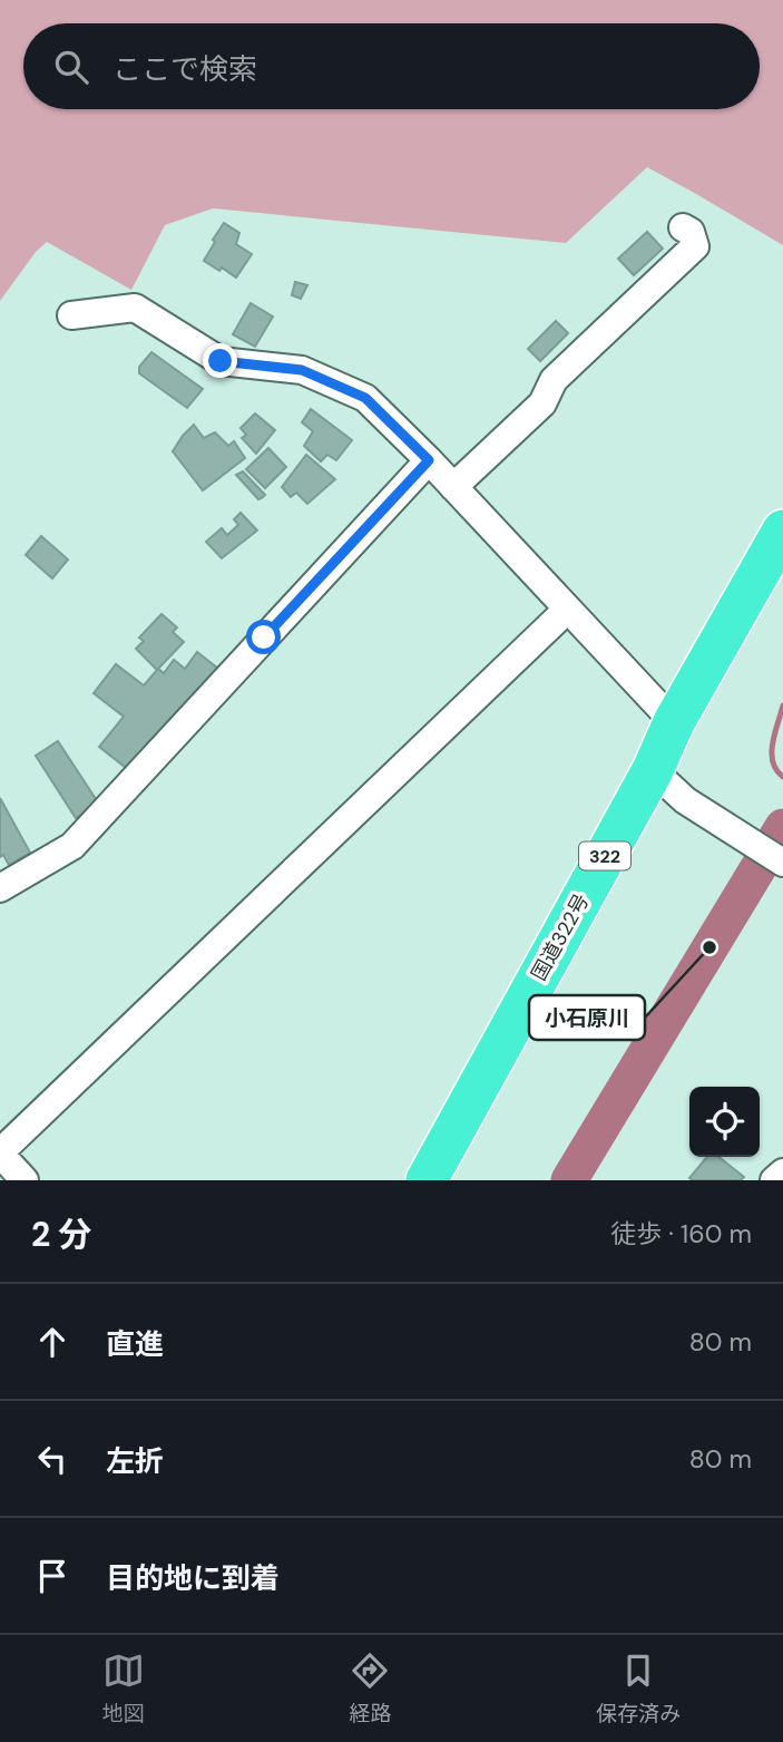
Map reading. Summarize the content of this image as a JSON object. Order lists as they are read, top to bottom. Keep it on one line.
{"streets":{"highway":["322","国道322号"]},"places":["小石原川"],"page":{"search":"ここで検索","heading":["2 分","徒歩 · 160 m"],"list":[["直進","80 m"],["左折","80 m"],"目的地に到着"],"nav":["地図","経路","保存済み"]}}
